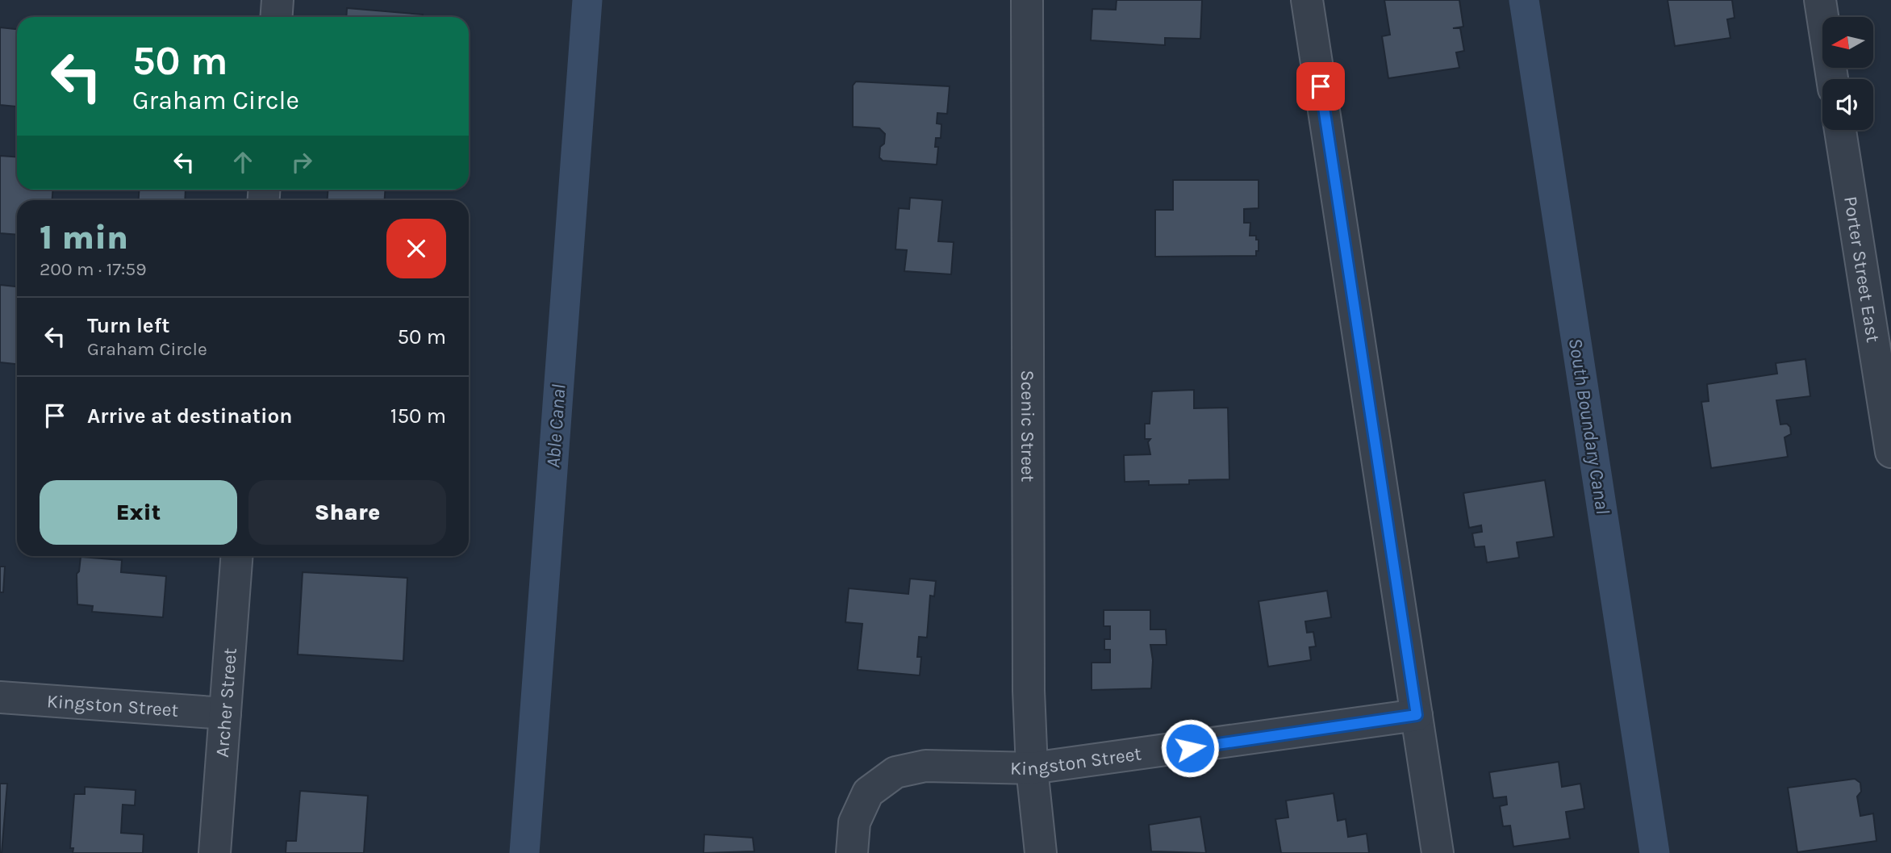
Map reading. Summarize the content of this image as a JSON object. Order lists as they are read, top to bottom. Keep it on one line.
{"streets":{"street":["Porter Street East","Scenic Street","Archer Street","Kingston Street"]},"crossings":[["Scenic Street","Kingston Street"],["Archer Street","Kingston Street"]],"water":["Able Canal","South Boundary Canal"],"north":"left","page":{"turn":["50 m","Graham Circle"],"heading":["1 min","200 m · 17:59"],"list":[{"name":"Turn left","note":"Graham Circle","value":"50 m"},{"name":"Arrive at destination","value":"150 m"}],"buttons":["Exit","Share"]}}
